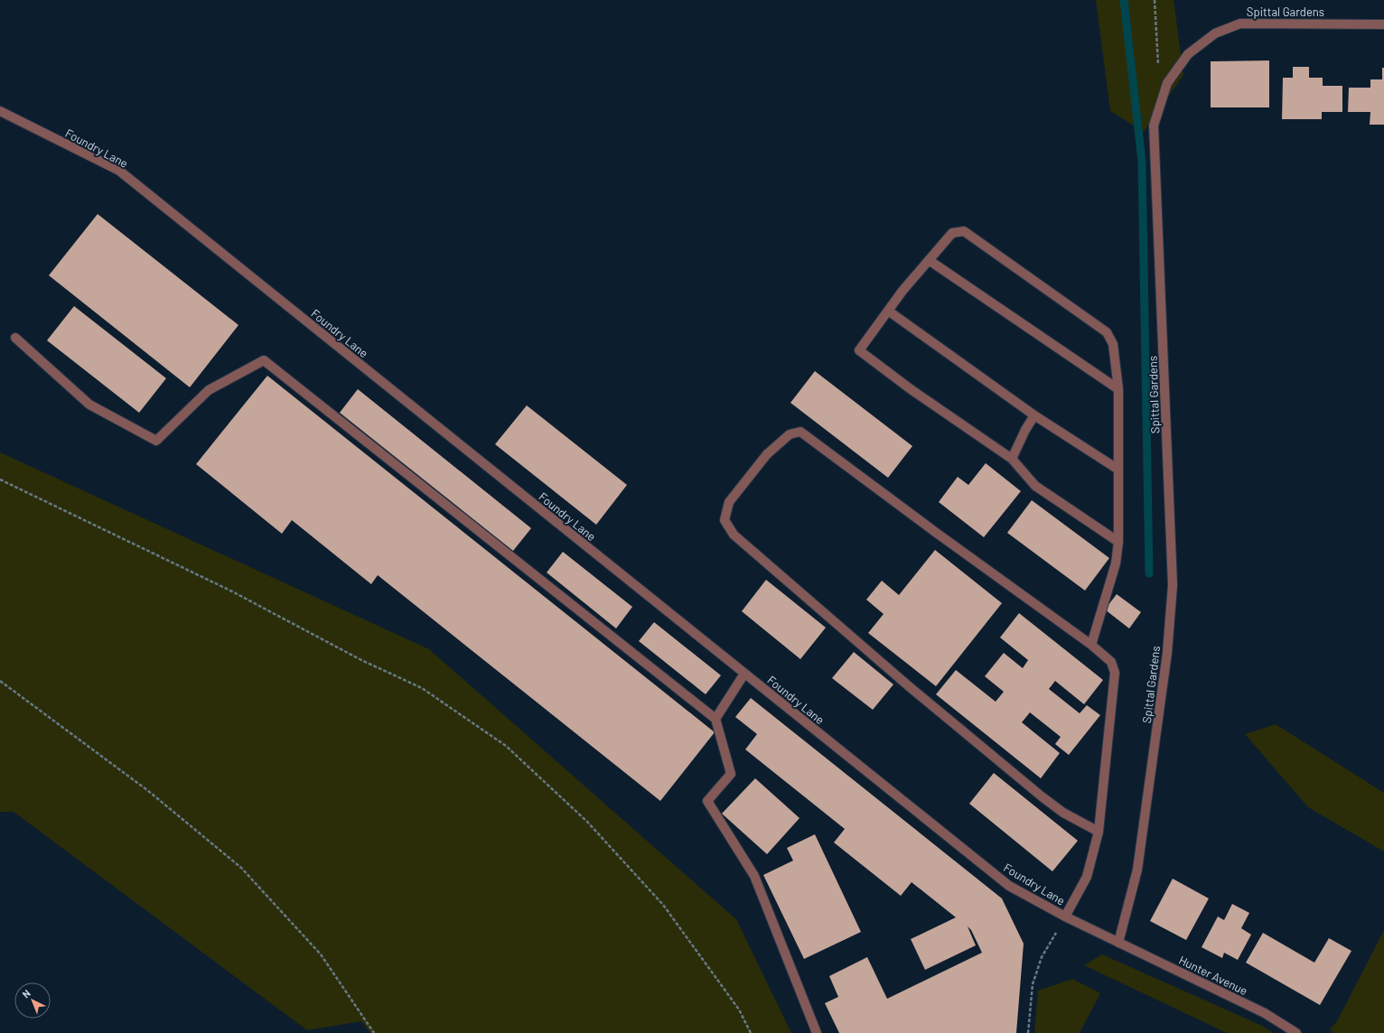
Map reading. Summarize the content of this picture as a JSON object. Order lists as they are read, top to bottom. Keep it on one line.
{"streets":{"street":["Spittal Gardens","Foundry Lane","Hunter Avenue"]},"crossings":[["Spittal Gardens","Foundry Lane"],["Spittal Gardens","Hunter Avenue"],["Foundry Lane","Hunter Avenue"]],"north":"top left"}
